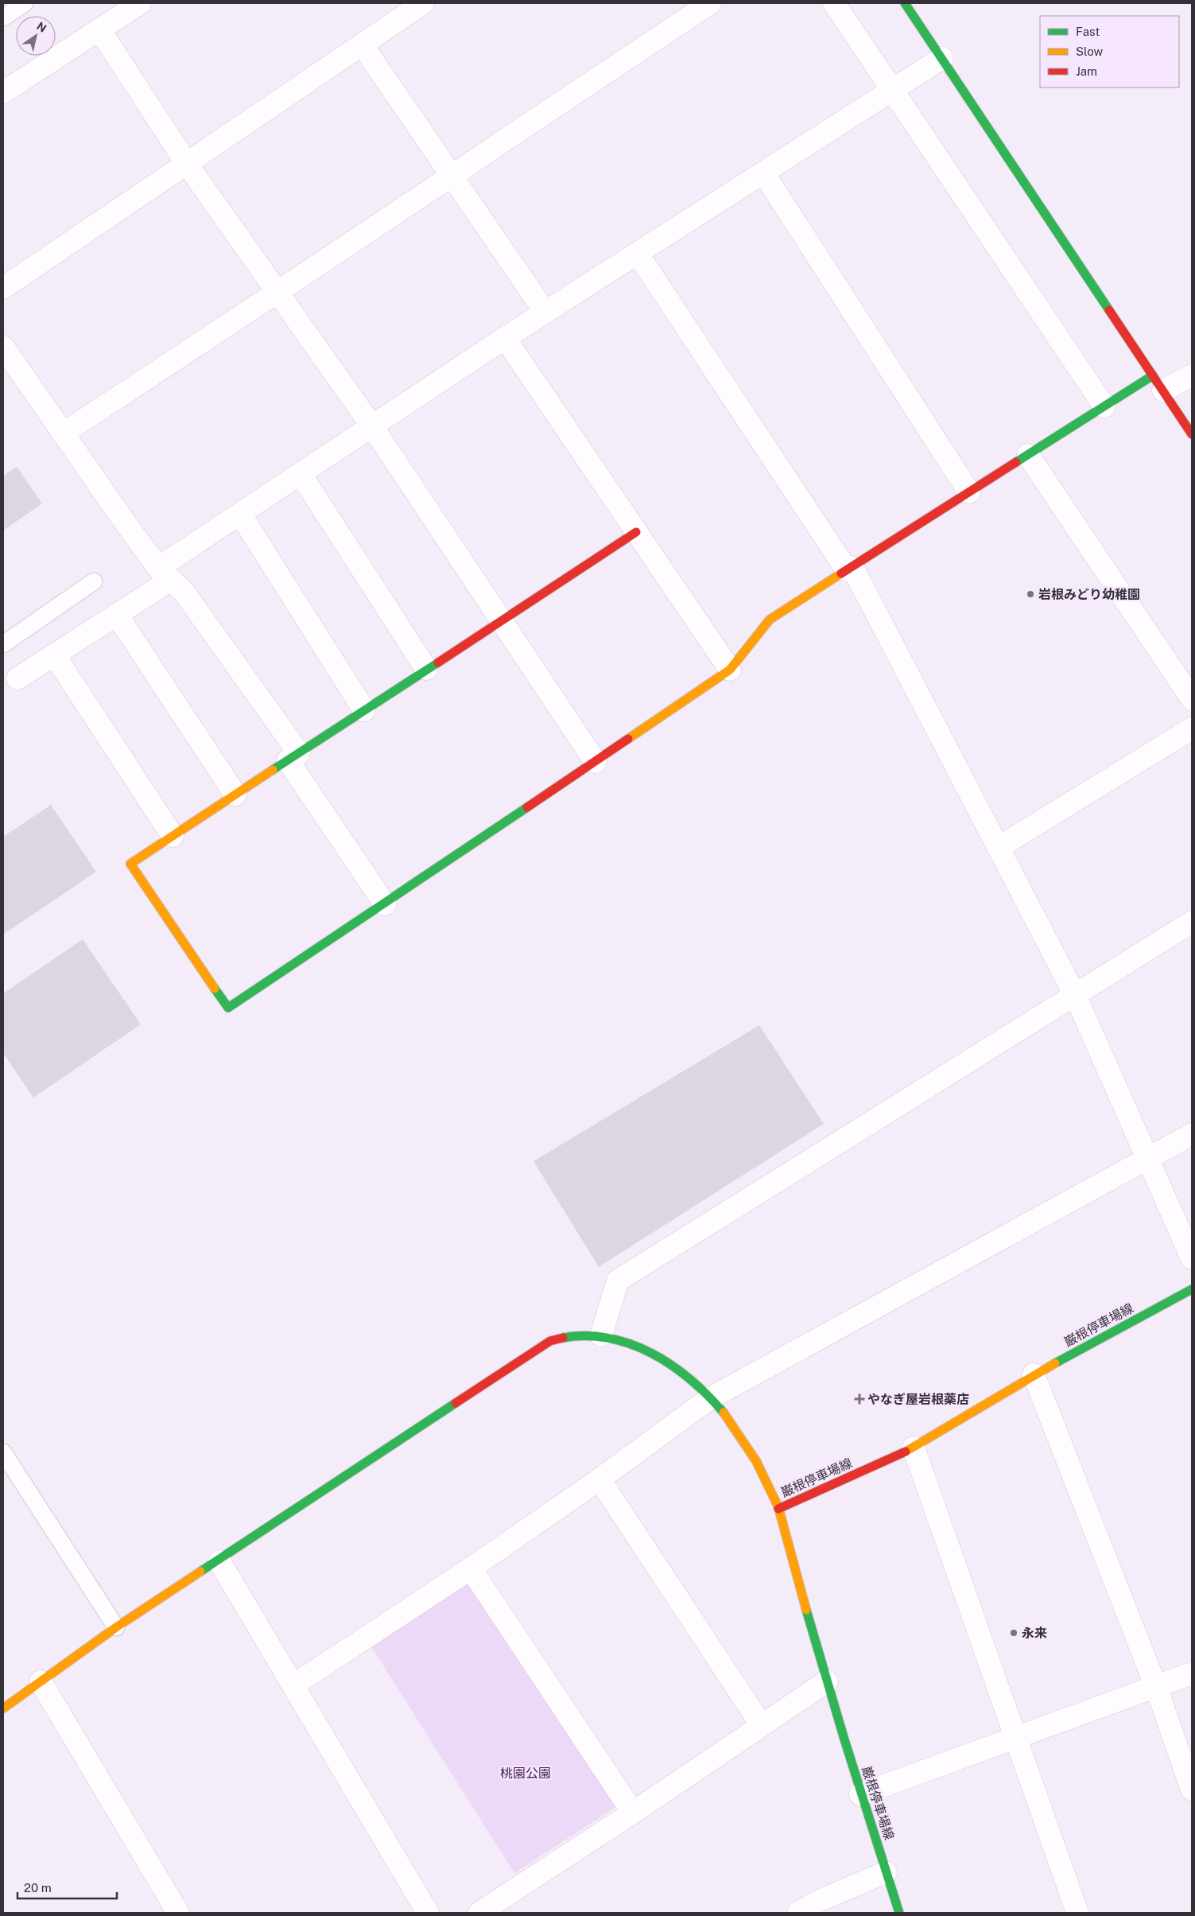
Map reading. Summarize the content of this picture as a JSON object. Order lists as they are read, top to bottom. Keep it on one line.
{"streets":{"street":["巌根停車場線"]},"parks":["桃園公園"],"places":{"other":["岩根みどり幼稚園","永来"],"health":["やなぎ屋岩根薬店"]},"legend":["Fast","Slow","Jam"],"scale_bar":"20 m","north":"top right"}
